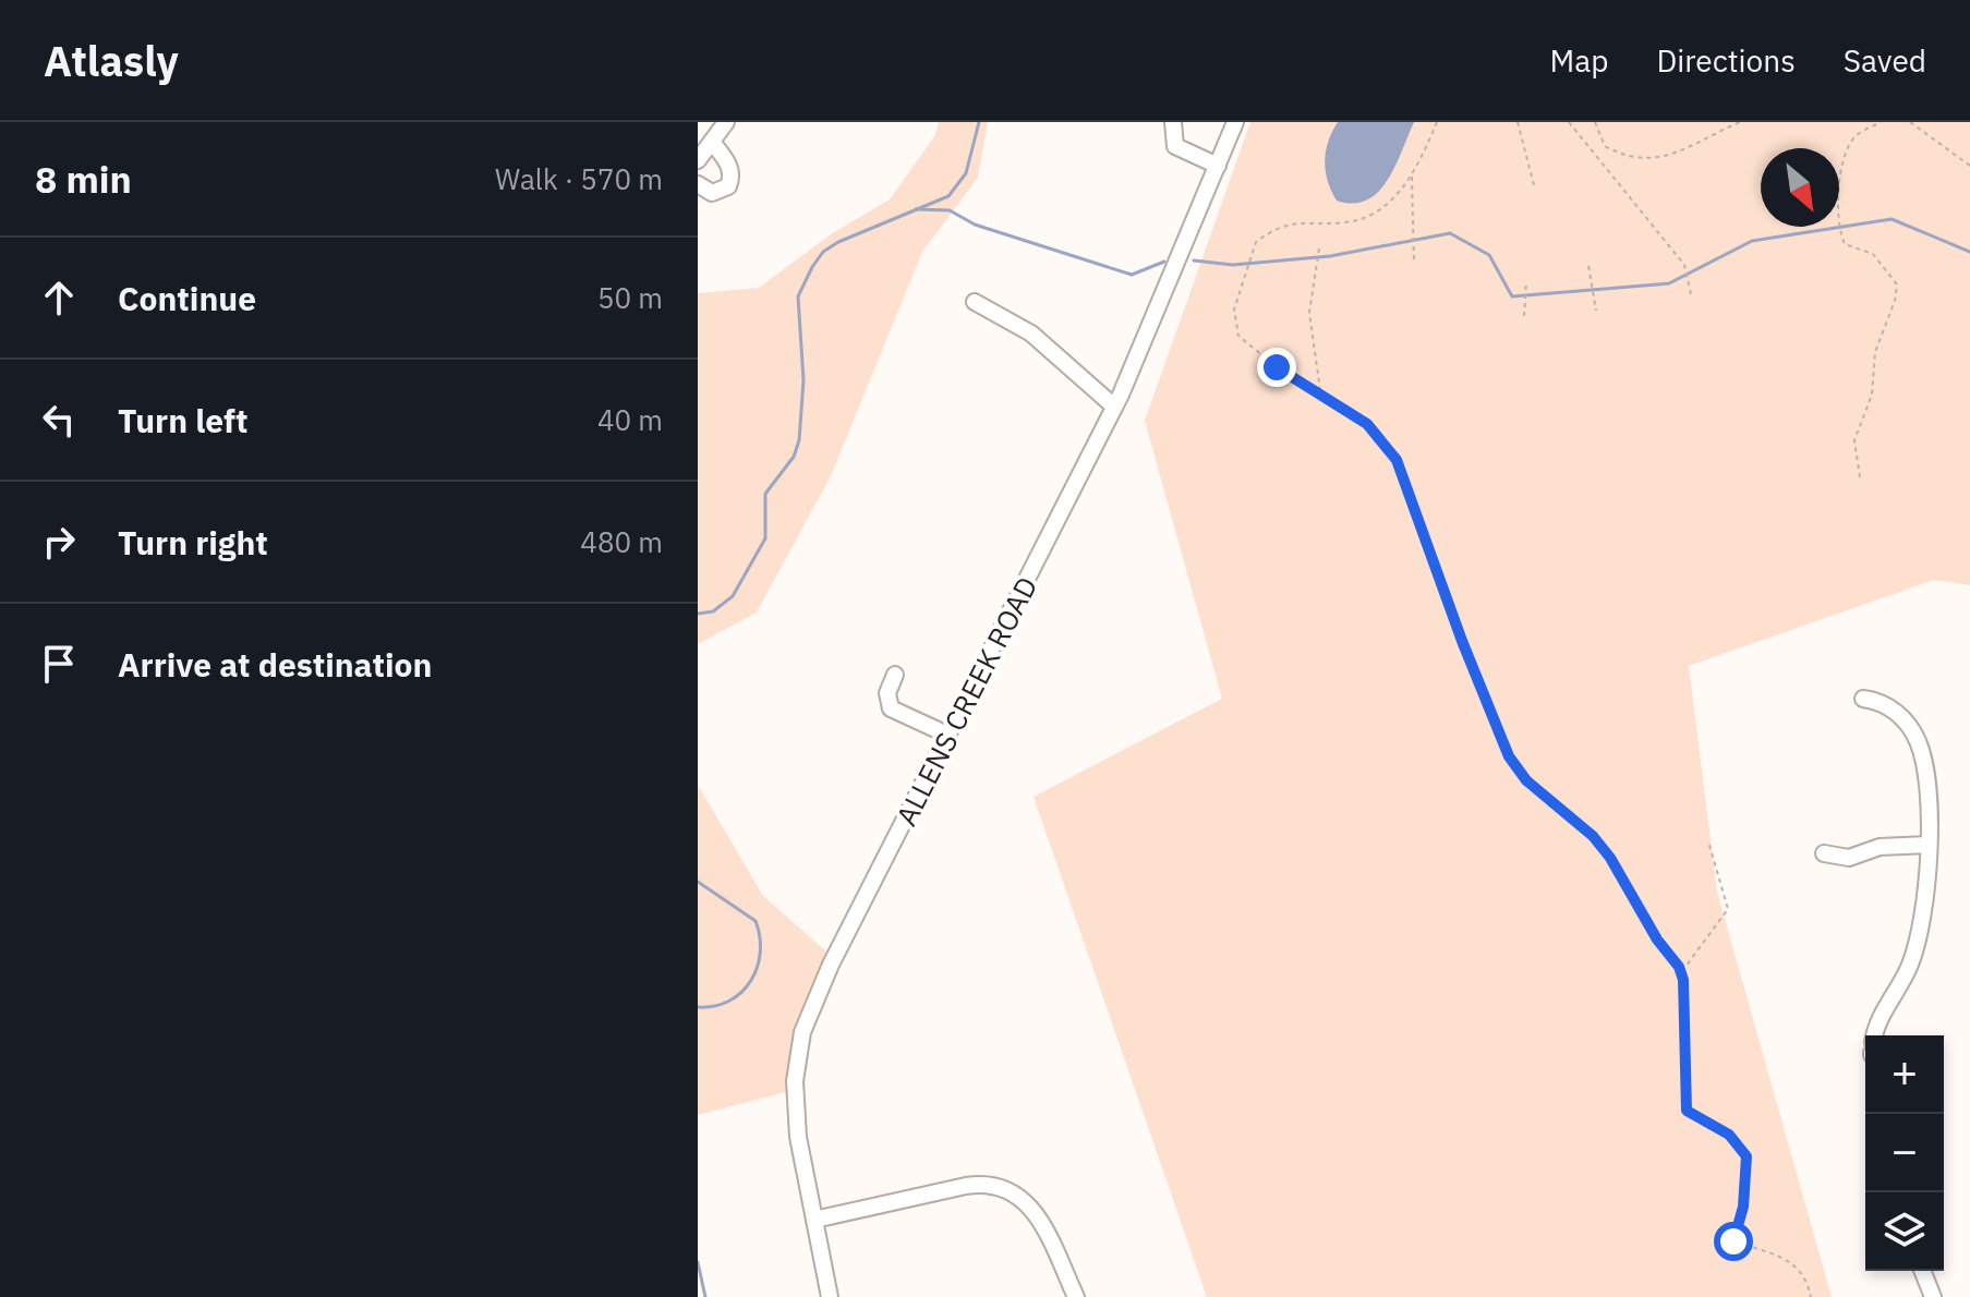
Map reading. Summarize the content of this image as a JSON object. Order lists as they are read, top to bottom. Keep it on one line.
{"streets":{"street":["ALLENS CREEK ROAD"]},"north":"bottom right","page":{"header":"Atlasly","nav":["Map","Directions","Saved"],"heading":["8 min","Walk · 570 m"],"list":[["Continue","50 m"],["Turn left","40 m"],["Turn right","480 m"],"Arrive at destination"],"map_buttons":["+","−"]}}
